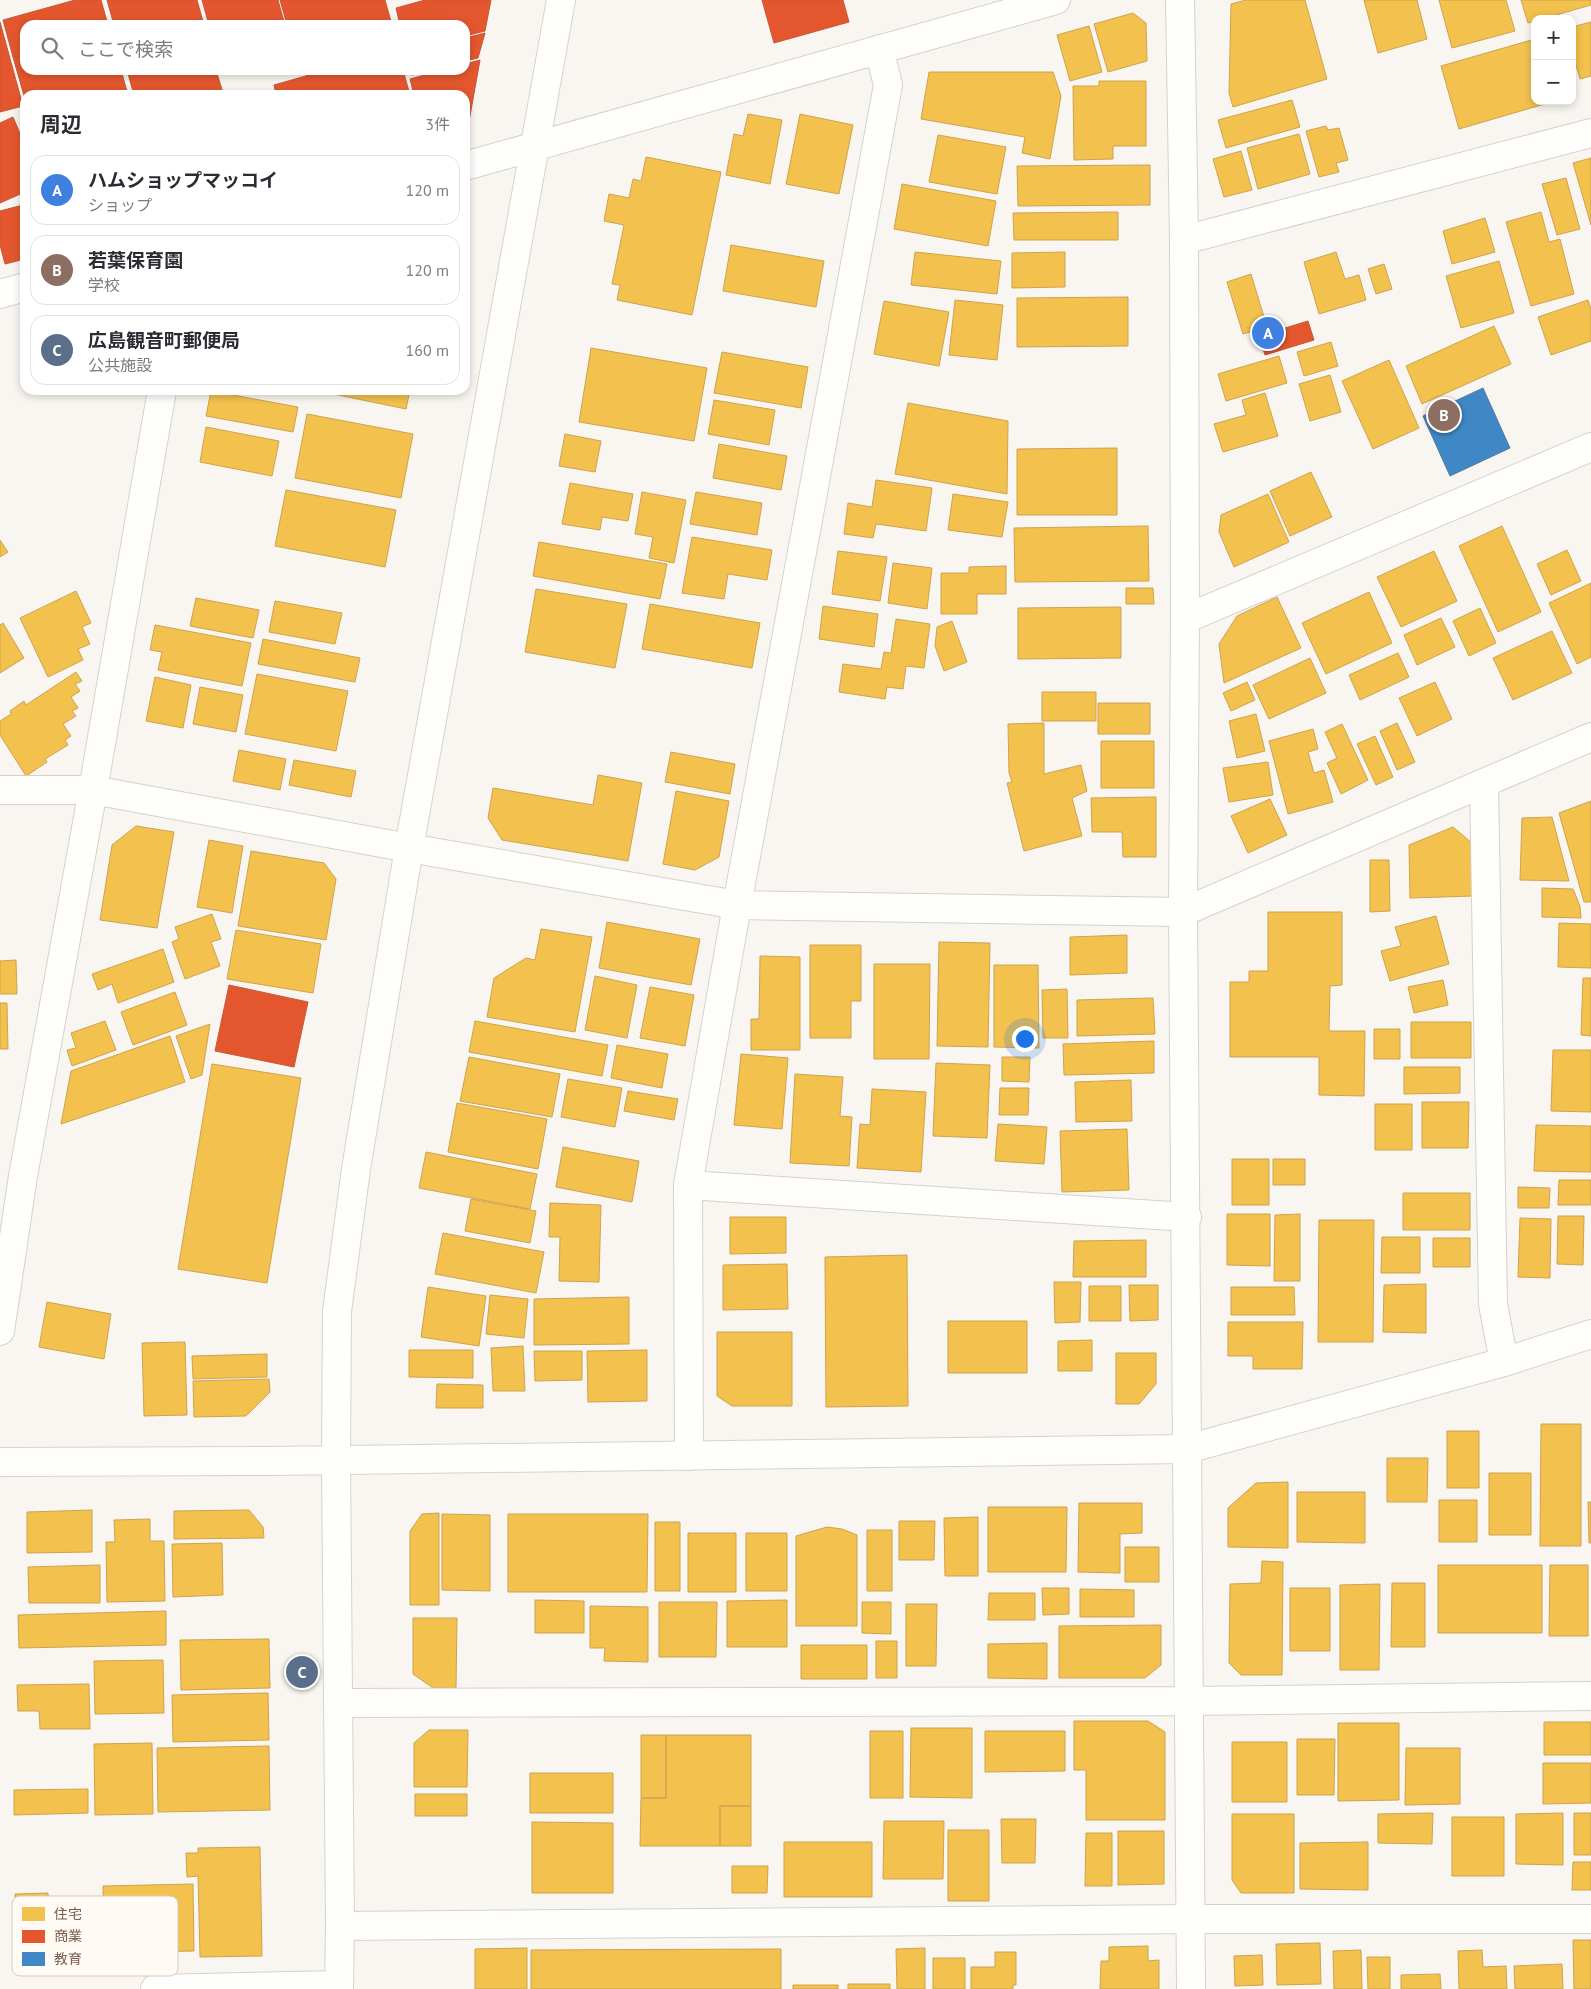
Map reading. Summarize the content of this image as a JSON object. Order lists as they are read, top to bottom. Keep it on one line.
{"legend":["住宅","商業","教育"],"page":{"map_buttons":["+","−"],"search":"ここで検索","heading":["周辺","3件"],"list":[{"mark":"A","name":"ハムショップマッコイ","note":"ショップ","value":"120 m"},{"mark":"B","name":"若葉保育園","note":"学校","value":"120 m"},{"mark":"C","name":"広島観音町郵便局","note":"公共施設","value":"160 m"}],"pins":["A","B","C"]}}
